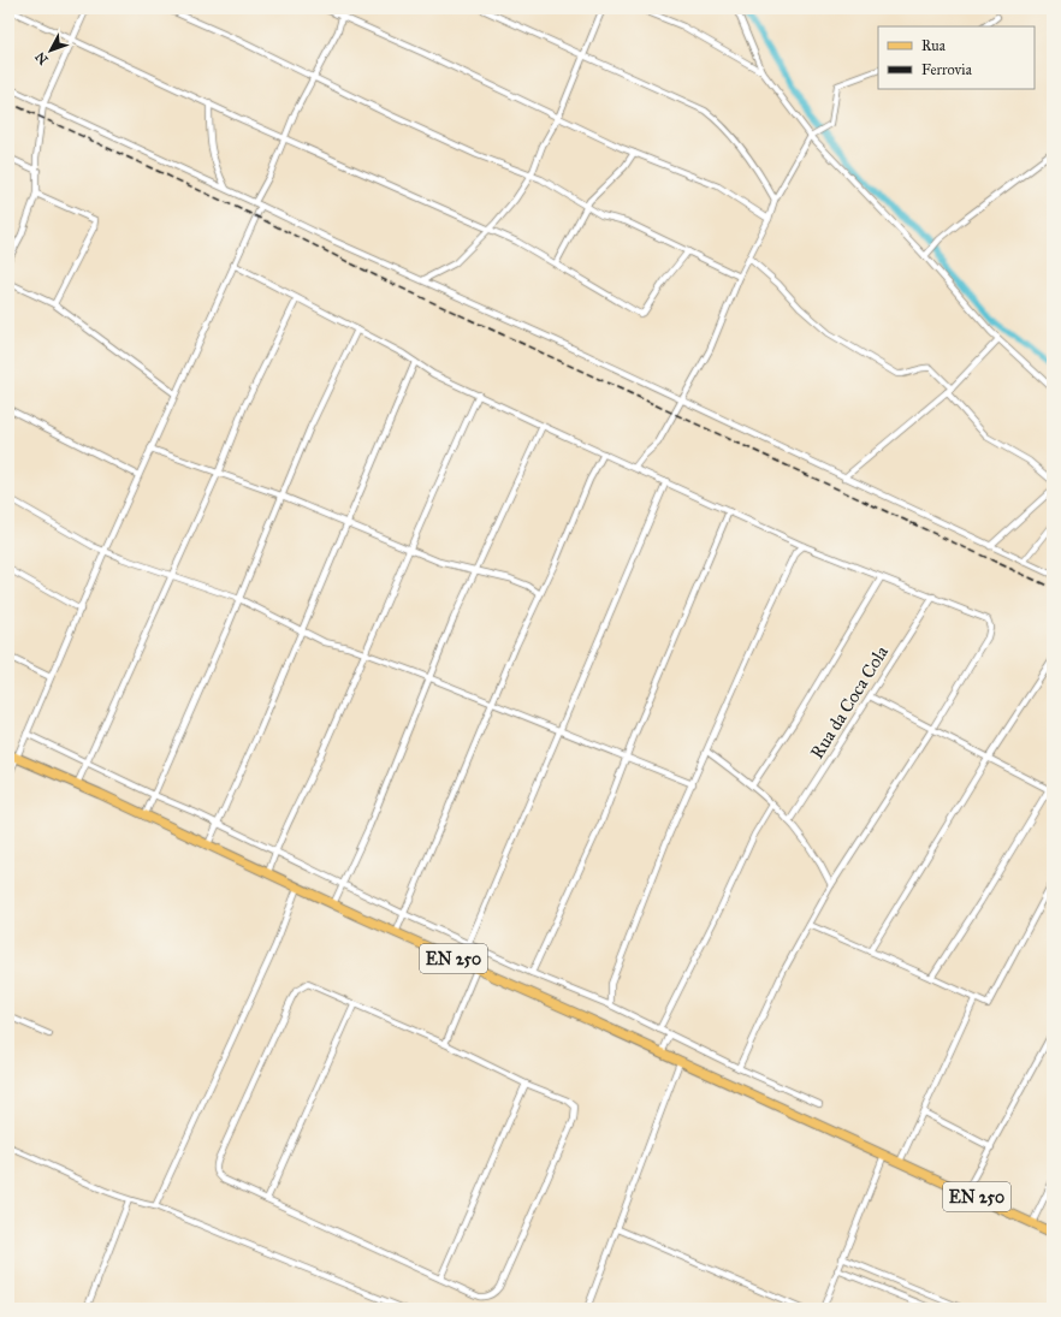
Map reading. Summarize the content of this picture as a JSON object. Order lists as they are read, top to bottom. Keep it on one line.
{"streets":{"main road":["EN 250"],"street":["Rua da Coca Cola"]},"legend":["Rua","Ferrovia"],"north":"bottom left"}
